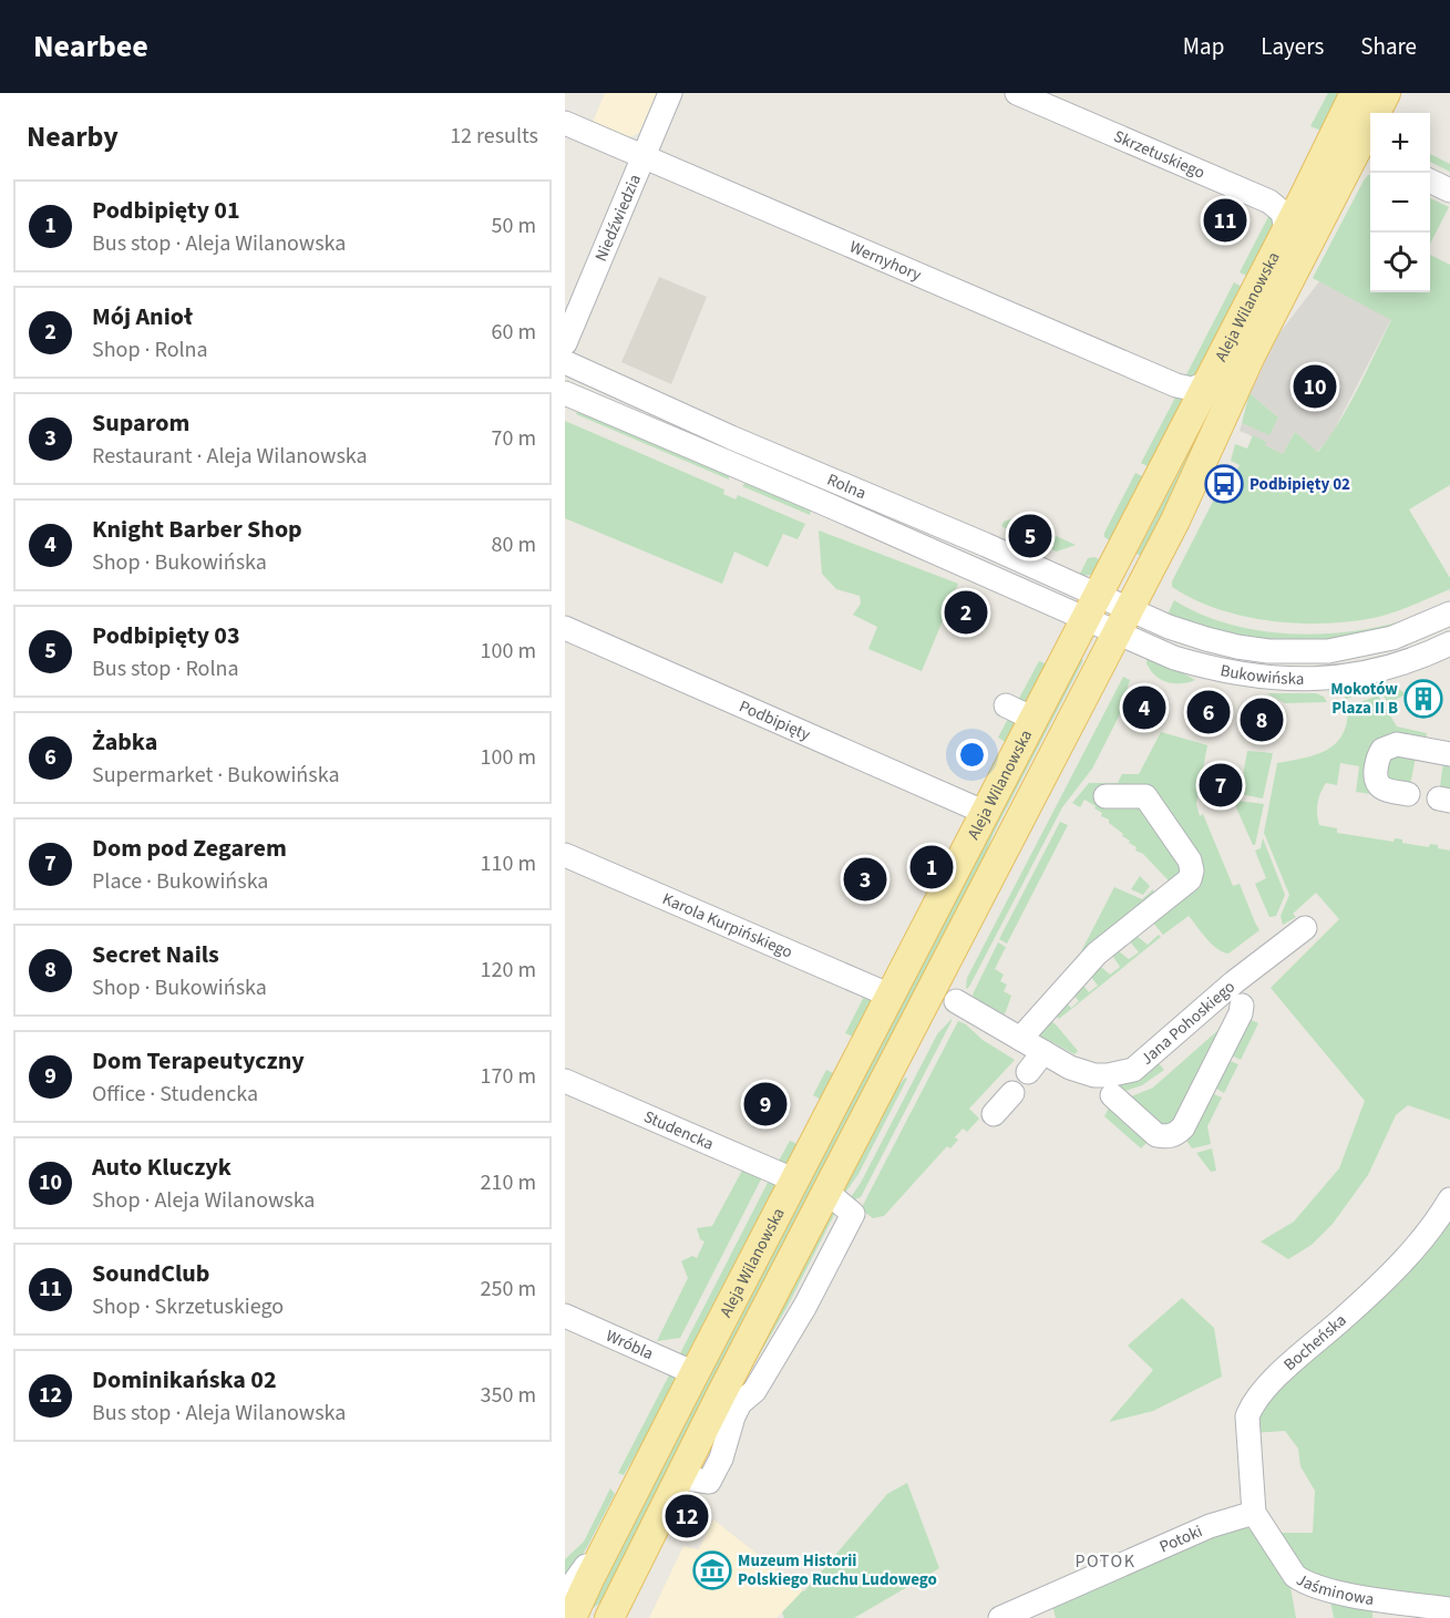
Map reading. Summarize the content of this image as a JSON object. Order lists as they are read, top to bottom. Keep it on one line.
{"streets":{"main road":["Aleja Wilanowska"],"street":["Skrzetuskiego","Niedźwiedzia","Wernyhory","Rolna","Bukowińska","Podbipięty","Karola Kurpińskiego","Jana Pohoskiego","Studencka","Bocheńska","Wróbla","Potoki","Jaśminowa"]},"crossings":[["Skrzetuskiego","Aleja Wilanowska"],["Niedźwiedzia","Wernyhory"],["Wernyhory","Aleja Wilanowska"],["Aleja Wilanowska","Rolna"],["Aleja Wilanowska","Bukowińska"],["Aleja Wilanowska","Podbipięty"],["Aleja Wilanowska","Karola Kurpińskiego"],["Aleja Wilanowska","Studencka"],["Aleja Wilanowska","Wróbla"],["Rolna","Bukowińska"],["Bocheńska","Potoki"],["Bocheńska","Jaśminowa"],["Potoki","Jaśminowa"]],"districts":["POTOK"],"places":{"bus stop":["Podbipięty 02"],"building":["Mokotów Plaza II B"],"museum":["Muzeum Historii Polskiego Ruchu Ludowego"]},"page":{"header":"Nearbee","nav":["Map","Layers","Share"],"heading":["Nearby","12 results"],"map_buttons":["+","−"],"list":[{"mark":"1","name":"Podbipięty 01","note":"Bus stop · Aleja Wilanowska","value":"50 m"},{"mark":"2","name":"Mój Anioł","note":"Shop · Rolna","value":"60 m"},{"mark":"3","name":"Suparom","note":"Restaurant · Aleja Wilanowska","value":"70 m"},{"mark":"4","name":"Knight Barber Shop","note":"Shop · Bukowińska","value":"80 m"},{"mark":"5","name":"Podbipięty 03","note":"Bus stop · Rolna","value":"100 m"},{"mark":"6","name":"Żabka","note":"Supermarket · Bukowińska","value":"100 m"},{"mark":"7","name":"Dom pod Zegarem","note":"Place · Bukowińska","value":"110 m"},{"mark":"8","name":"Secret Nails","note":"Shop · Bukowińska","value":"120 m"},{"mark":"9","name":"Dom Terapeutyczny","note":"Office · Studencka","value":"170 m"},{"mark":"10","name":"Auto Kluczyk","note":"Shop · Aleja Wilanowska","value":"210 m"},{"mark":"11","name":"SoundClub","note":"Shop · Skrzetuskiego","value":"250 m"},{"mark":"12","name":"Dominikańska 02","note":"Bus stop · Aleja Wilanowska","value":"350 m"}],"pins":["11","10","5","2","4","6","8","7","1","3","9","12"]}}
